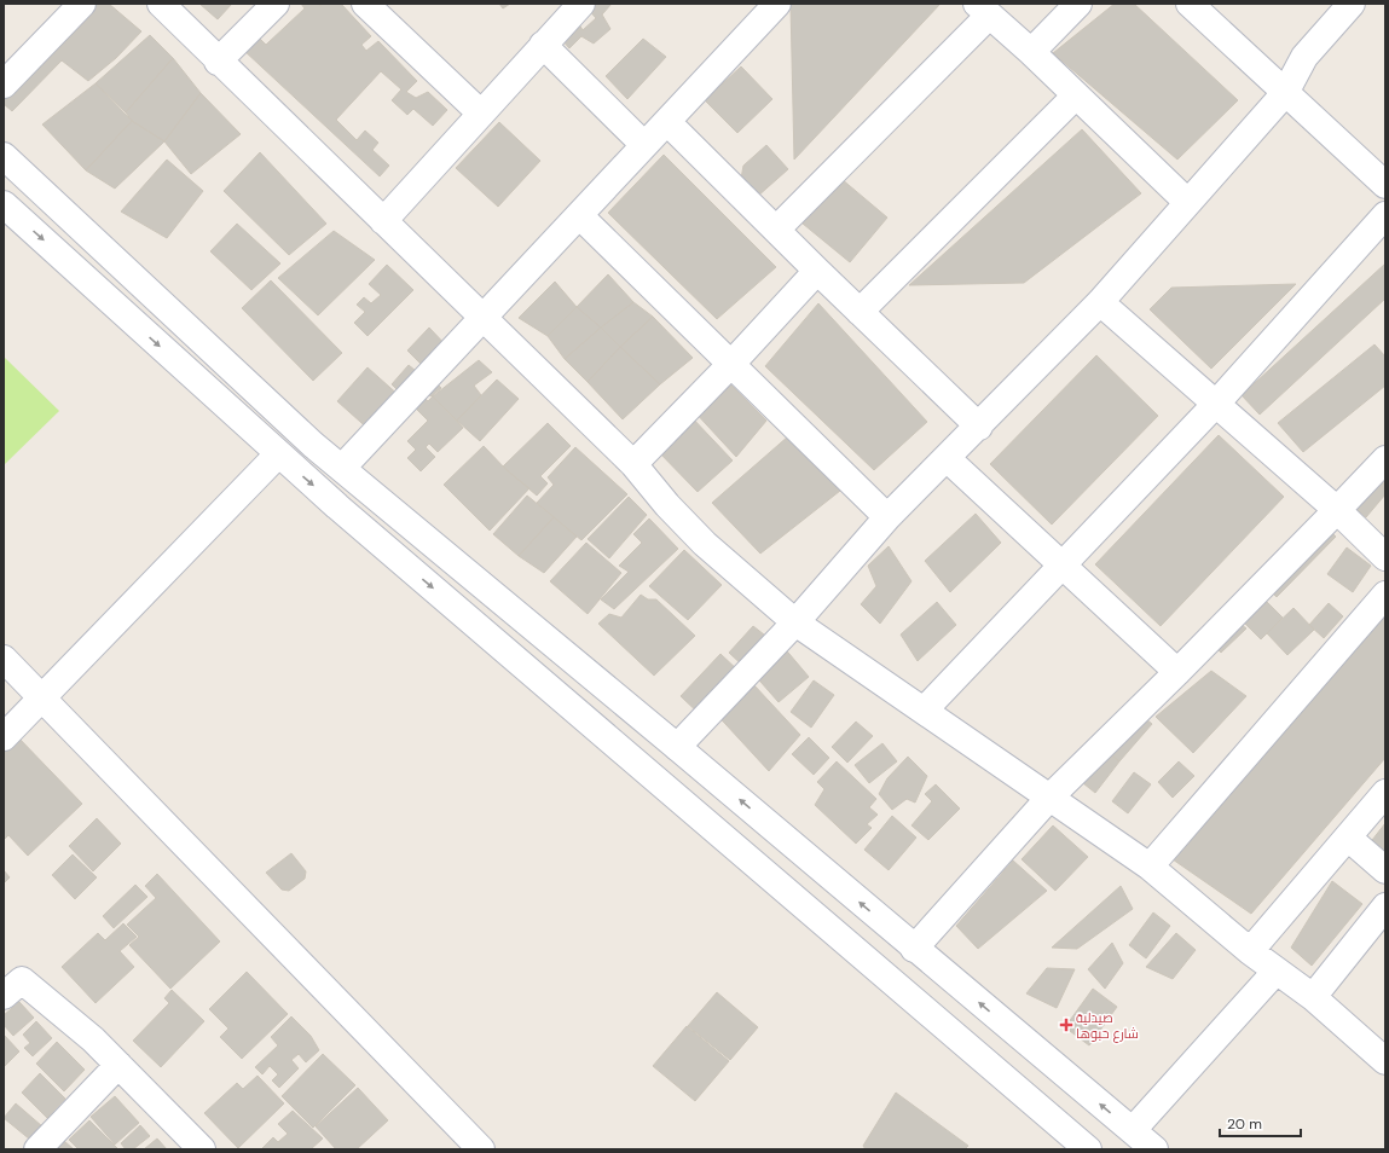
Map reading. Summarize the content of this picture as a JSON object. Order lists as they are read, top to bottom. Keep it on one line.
{"places":{"health":["صيدلية شارع حبوها"]},"scale_bar":"20 m"}
